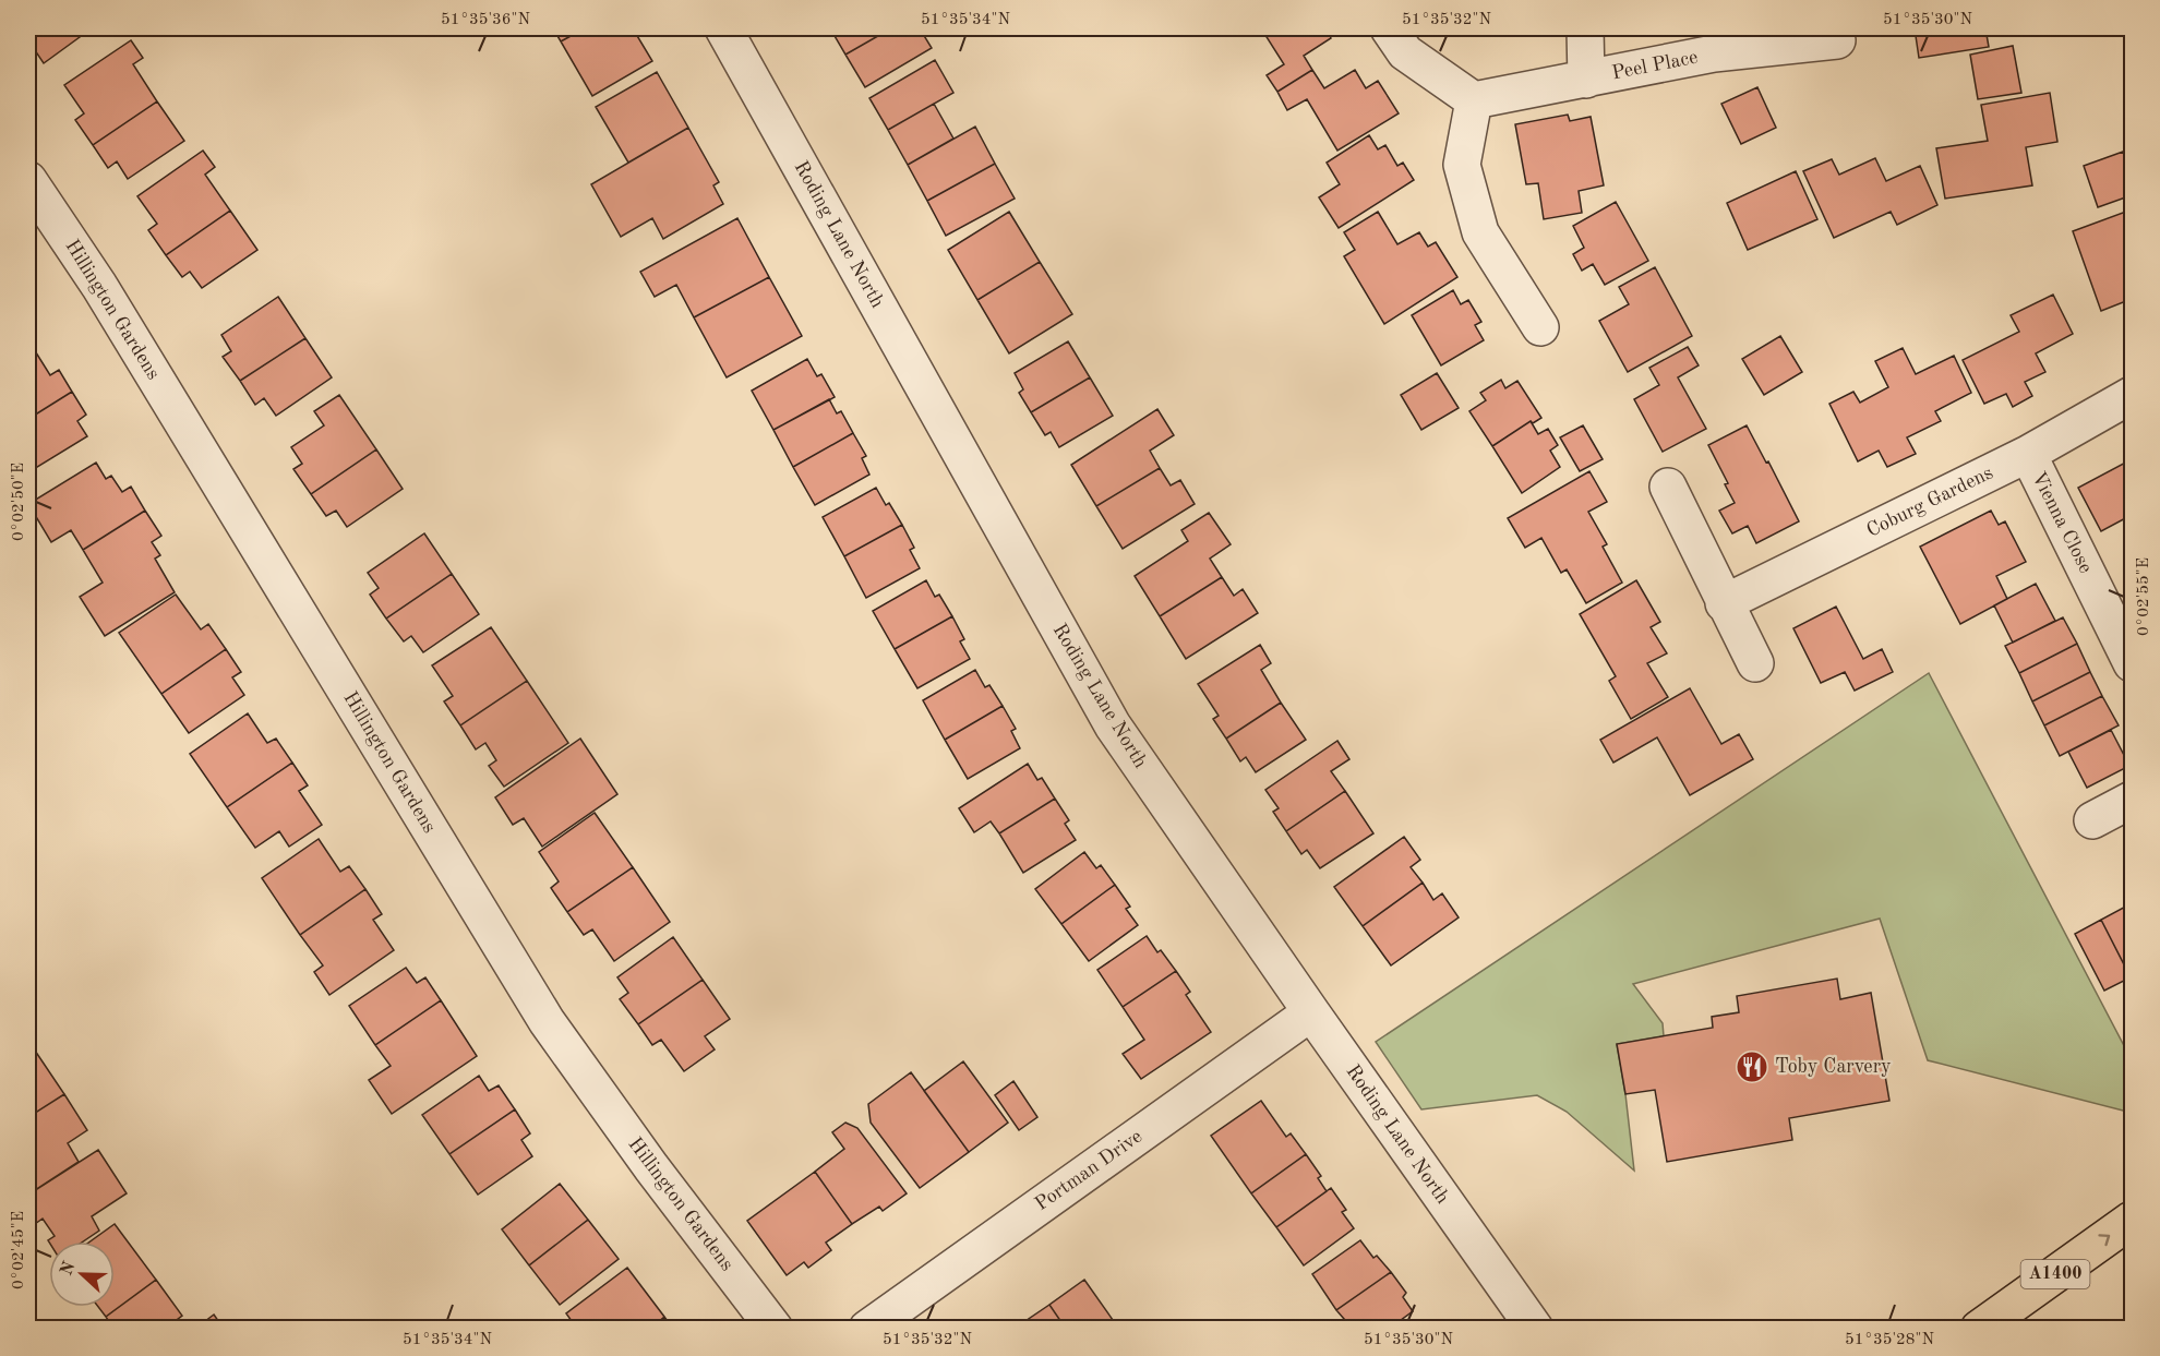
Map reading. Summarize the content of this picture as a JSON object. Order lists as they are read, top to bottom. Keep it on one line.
{"streets":{"highway":["A1400"],"street":["Peel Place","Roding Lane North","Hillington Gardens","Coburg Gardens","Vienna Close","Portman Drive"]},"crossings":[["Roding Lane North","Portman Drive"],["Coburg Gardens","Vienna Close"]],"places":{"restaurant":["Toby Carvery"]},"north":"left","coordinates":["51°35'36\"N","51°35'34\"N","51°35'32\"N","51°35'30\"N","0°02'50\"E","0°02'55\"E","0°02'45\"E","51°35'28\"N"]}
